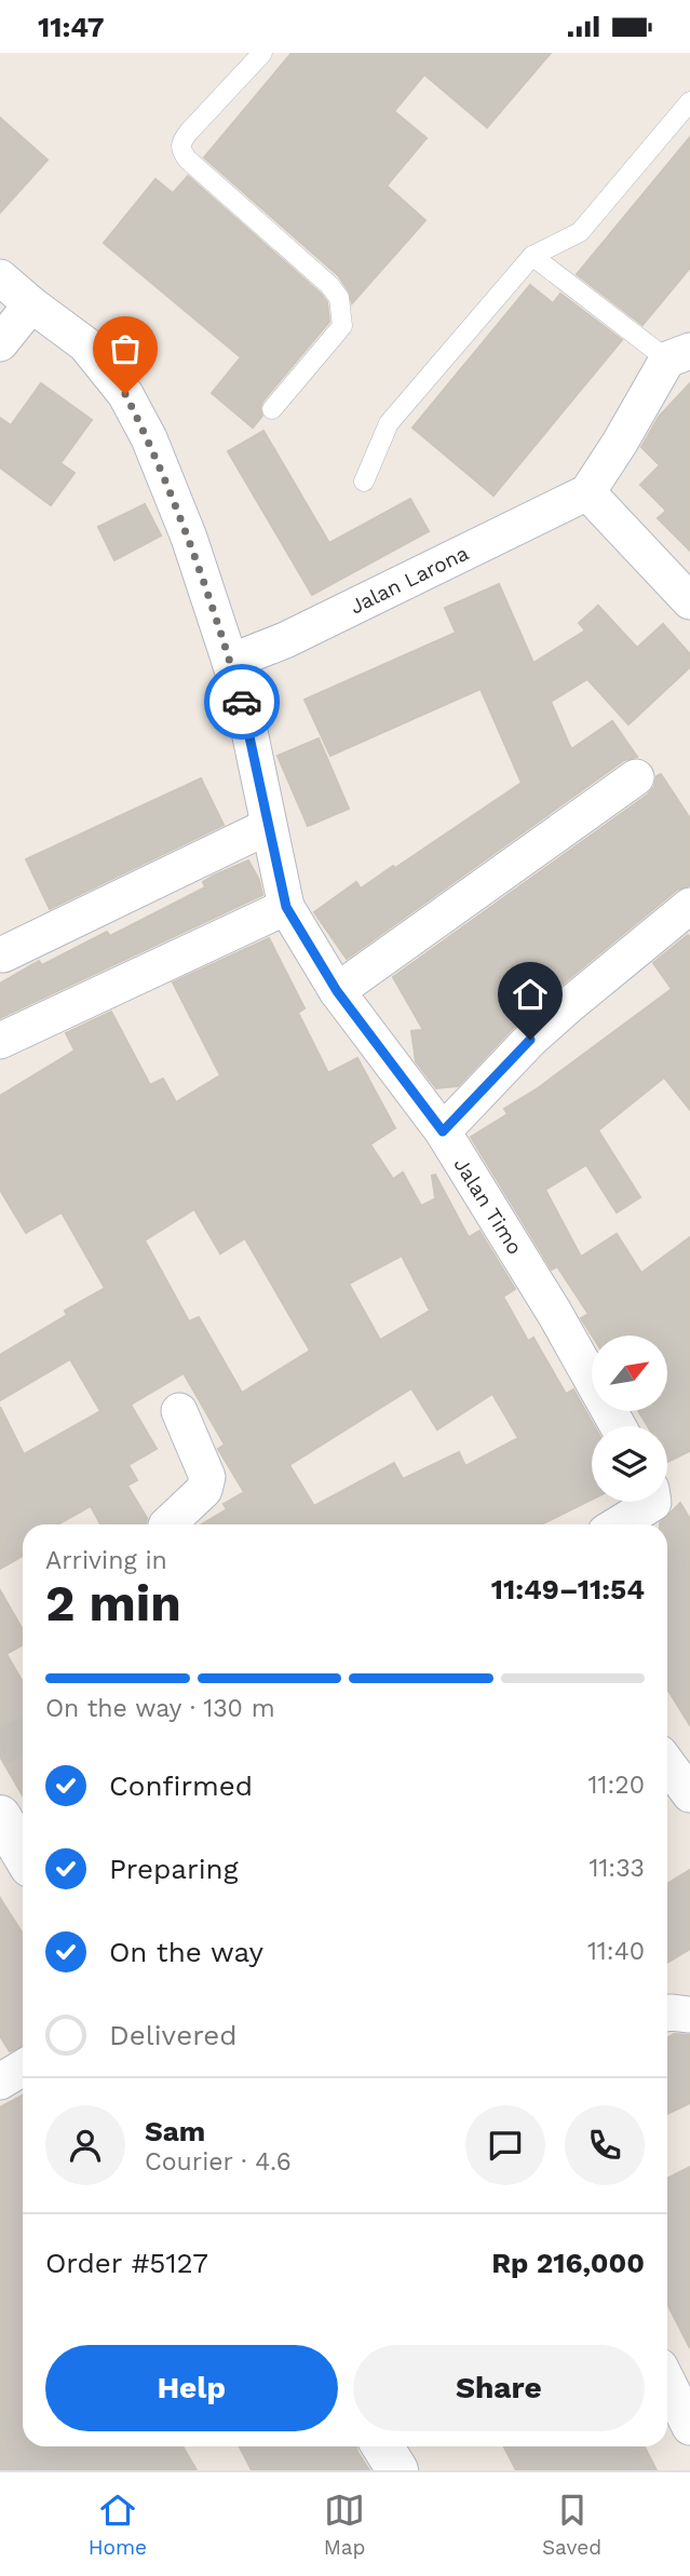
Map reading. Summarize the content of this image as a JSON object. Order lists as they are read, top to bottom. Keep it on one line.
{"streets":{"street":["Jalan Larona","Jalan Timo"]},"crossings":[["Jalan Larona","Jalan Timo"]],"north":"top right","page":{"status":"11:47","heading":["2 min","Arriving in","11:49–11:54"],"panel":["Sam","Courier · 4.6","Order #5127","Rp 216,000"],"bar":"On the way · 130 m","list":[["Confirmed","11:20"],["Preparing","11:33"],["On the way","11:40"],"Delivered"],"buttons":["Help","Share"],"tabs":["Home","Map","Saved"]}}
